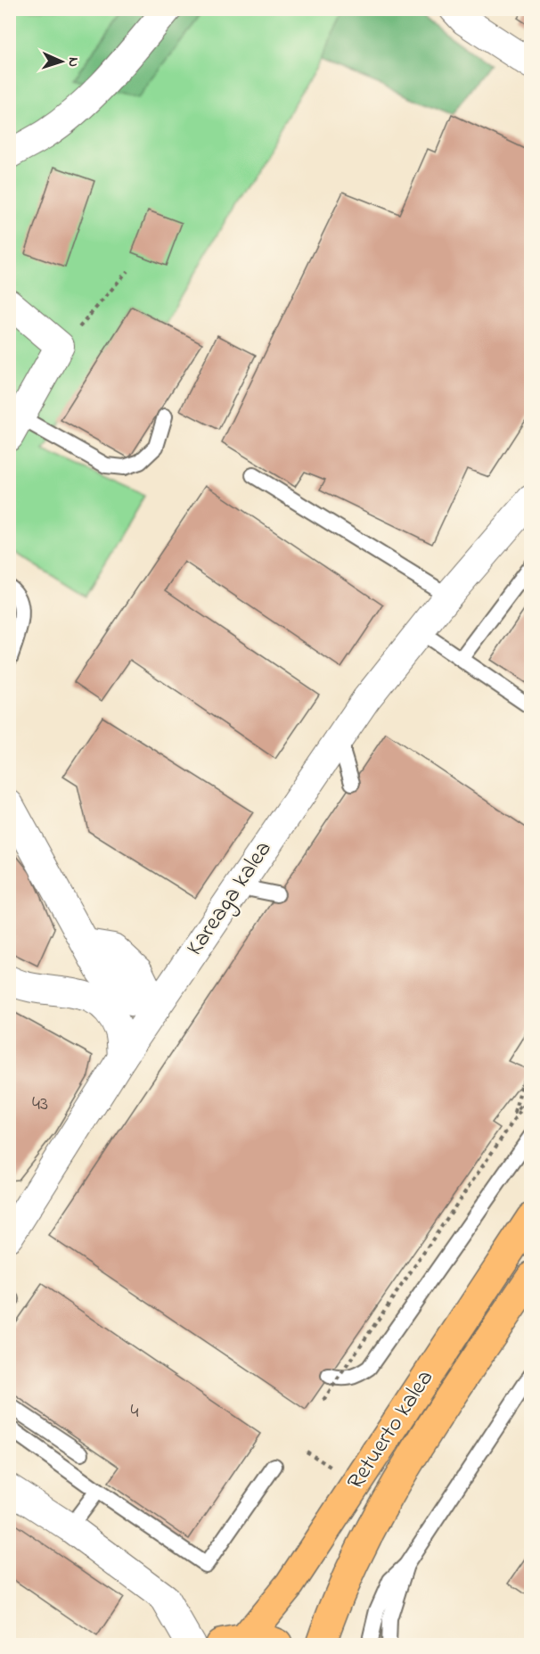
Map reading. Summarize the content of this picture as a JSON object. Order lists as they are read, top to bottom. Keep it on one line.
{"streets":{"main road":["Retuerto kalea"],"street":["Kareaga kalea"]},"house_numbers":["43","4"],"north":"right"}
